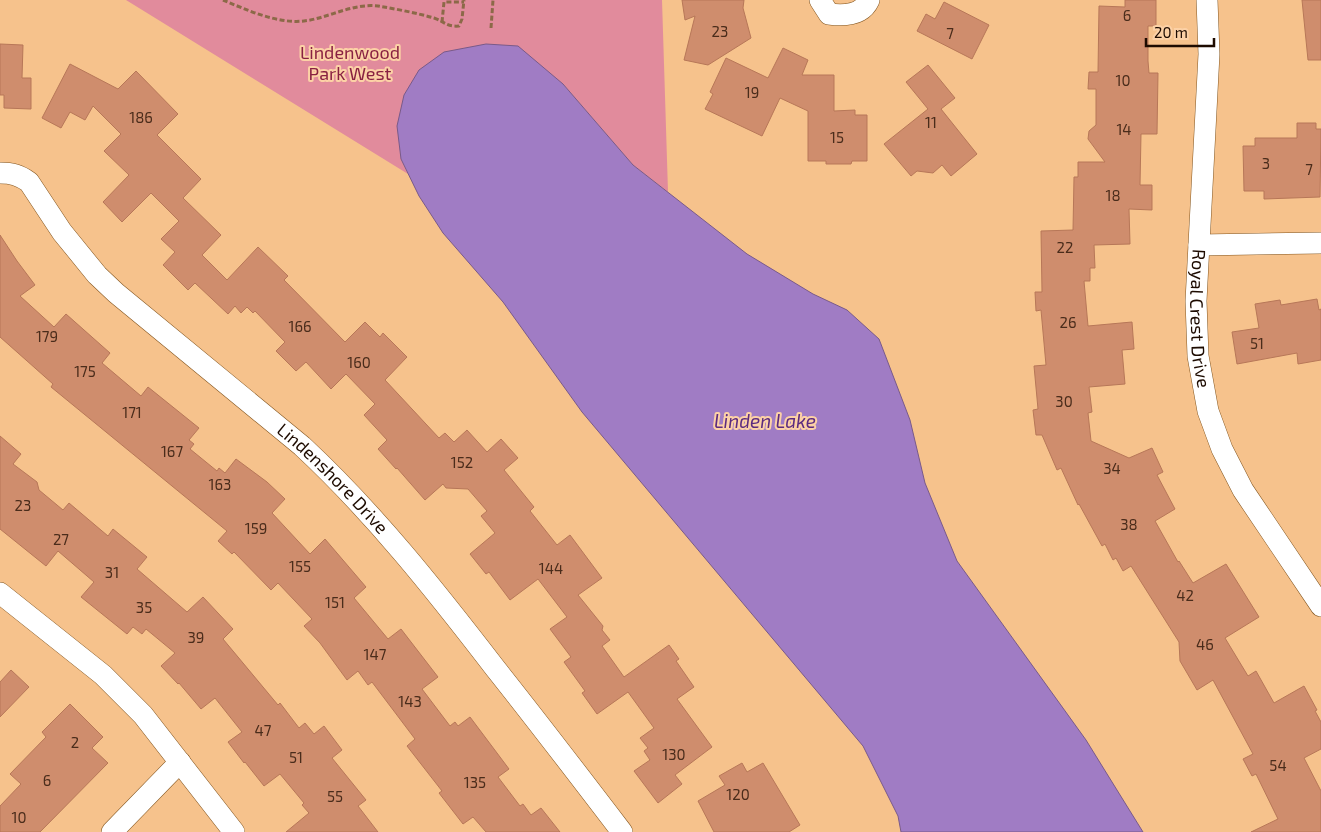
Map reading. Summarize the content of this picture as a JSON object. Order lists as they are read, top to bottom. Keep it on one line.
{"streets":{"street":["Royal Crest Drive","Lindenshore Drive"]},"water":["Linden Lake"],"parks":["Lindenwood Park West"],"house_numbers":["6","23","7","10","19","186","11","14","15","3","7","18","22","26","166","179","51","160","175","30","171","167","152","34","163","23","38","159","27","155","144","31","42","151","35","39","46","147","143","47","2","130","51","54","6","135","120","55","10"],"scale_bar":"20 m"}
